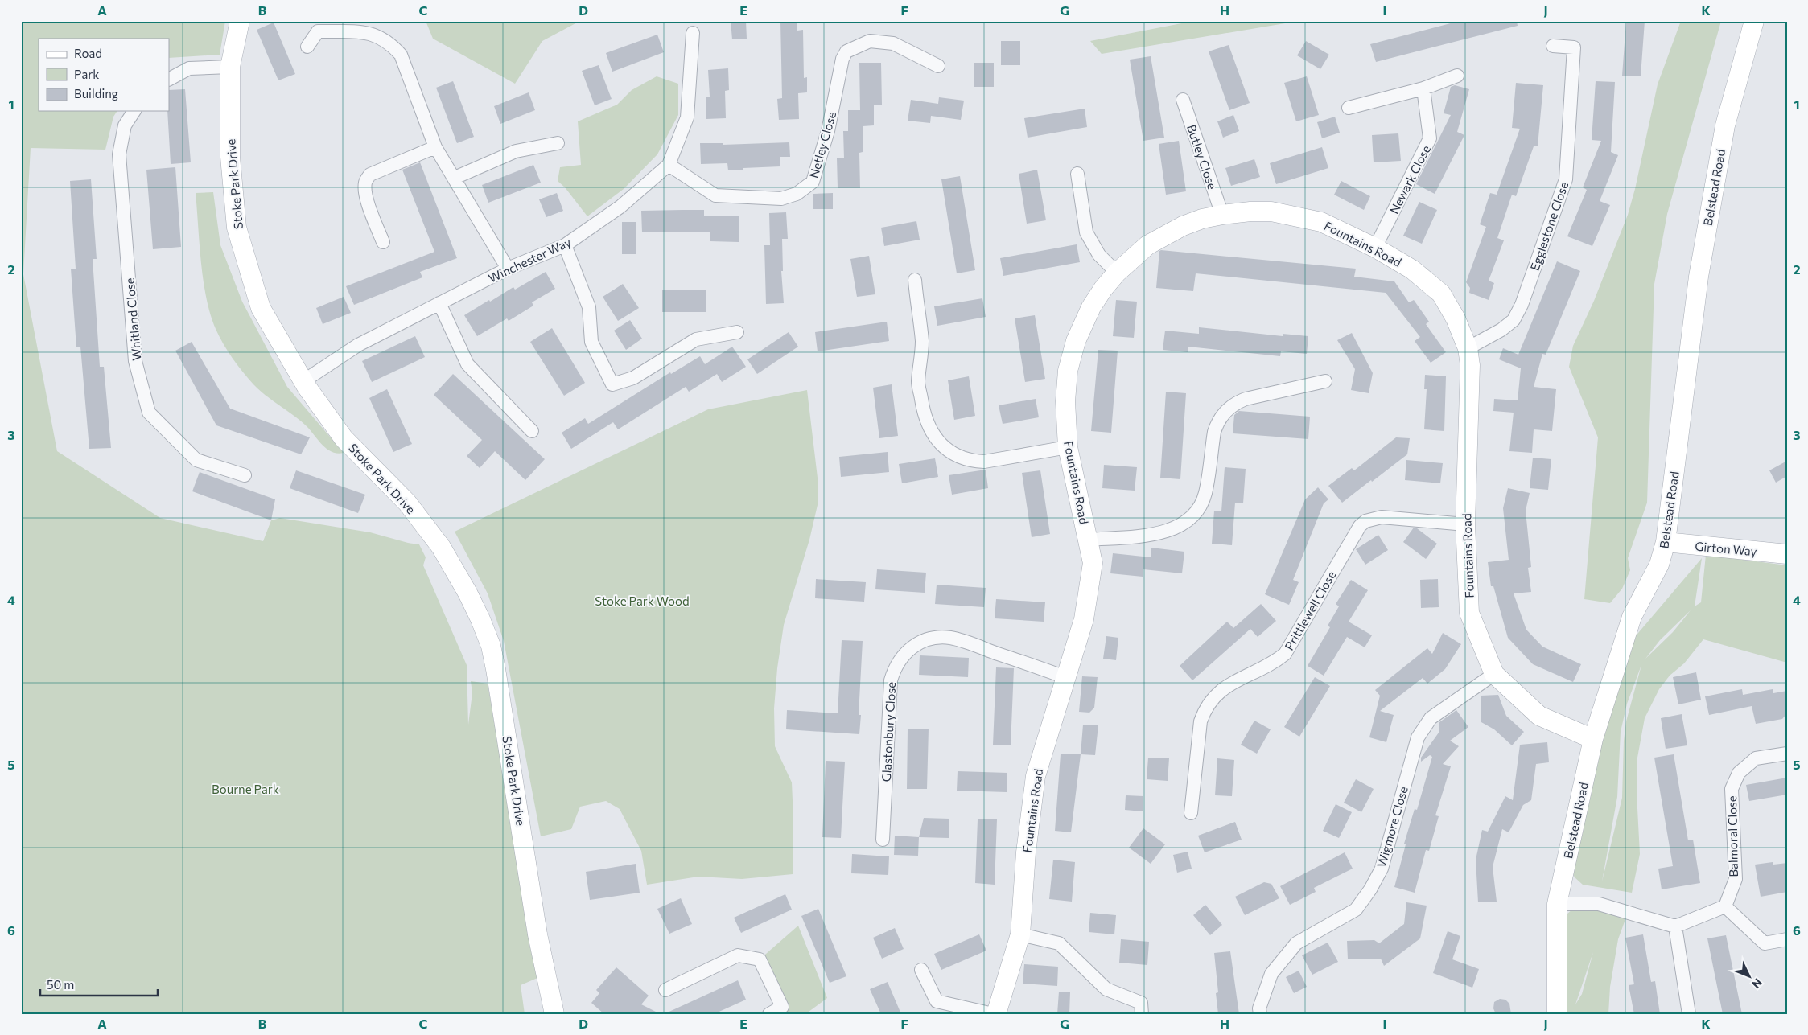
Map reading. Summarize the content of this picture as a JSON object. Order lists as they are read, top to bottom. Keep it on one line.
{"streets":{"street":["Netley Close","Butley Close","Newark Close","Stoke Park Drive","Belstead Road","Egglestone Close","Fountains Road","Winchester Way","Whitland Close","Girton Way","Prittlewell Close","Glastonbury Close","Wigmore Close","Balmoral Close"]},"crossings":[["Netley Close","Winchester Way"],["Butley Close","Fountains Road"],["Newark Close","Fountains Road"],["Stoke Park Drive","Winchester Way"],["Belstead Road","Fountains Road"],["Belstead Road","Girton Way"],["Egglestone Close","Fountains Road"],["Fountains Road","Prittlewell Close"],["Fountains Road","Glastonbury Close"],["Fountains Road","Wigmore Close"]],"parks":["Stoke Park Wood","Bourne Park"],"legend":["Road","Park","Building"],"scale_bar":"50 m","north":"bottom right","grid":{"columns":["A","B","C","D","E","F","G","H","I","J","K"],"rows":["1","2","3","4","5","6"]}}
